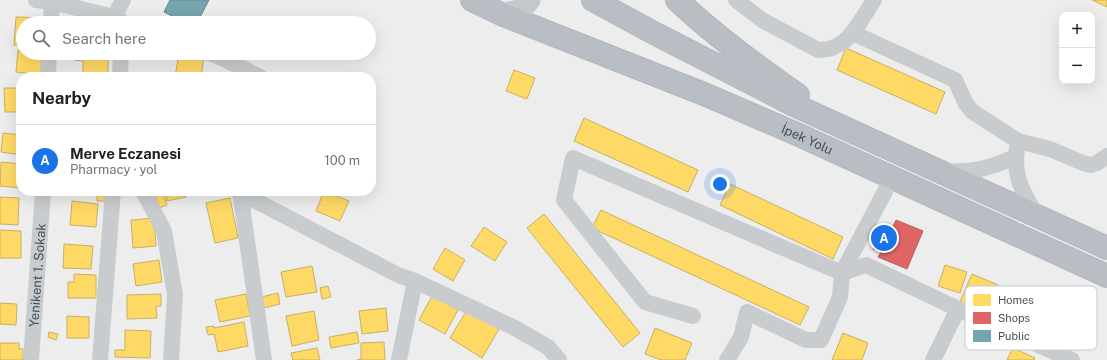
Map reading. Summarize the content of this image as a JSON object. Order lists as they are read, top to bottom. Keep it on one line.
{"streets":{"highway":["İpek Yolu"],"street":["Yenikent 1. Sokak"]},"legend":["Homes","Shops","Public"],"page":{"map_buttons":["+","−"],"search":"Search here","heading":"Nearby","list":[{"mark":"A","name":"Merve Eczanesi","note":"Pharmacy · yol","value":"100 m"}],"pins":"A"}}
